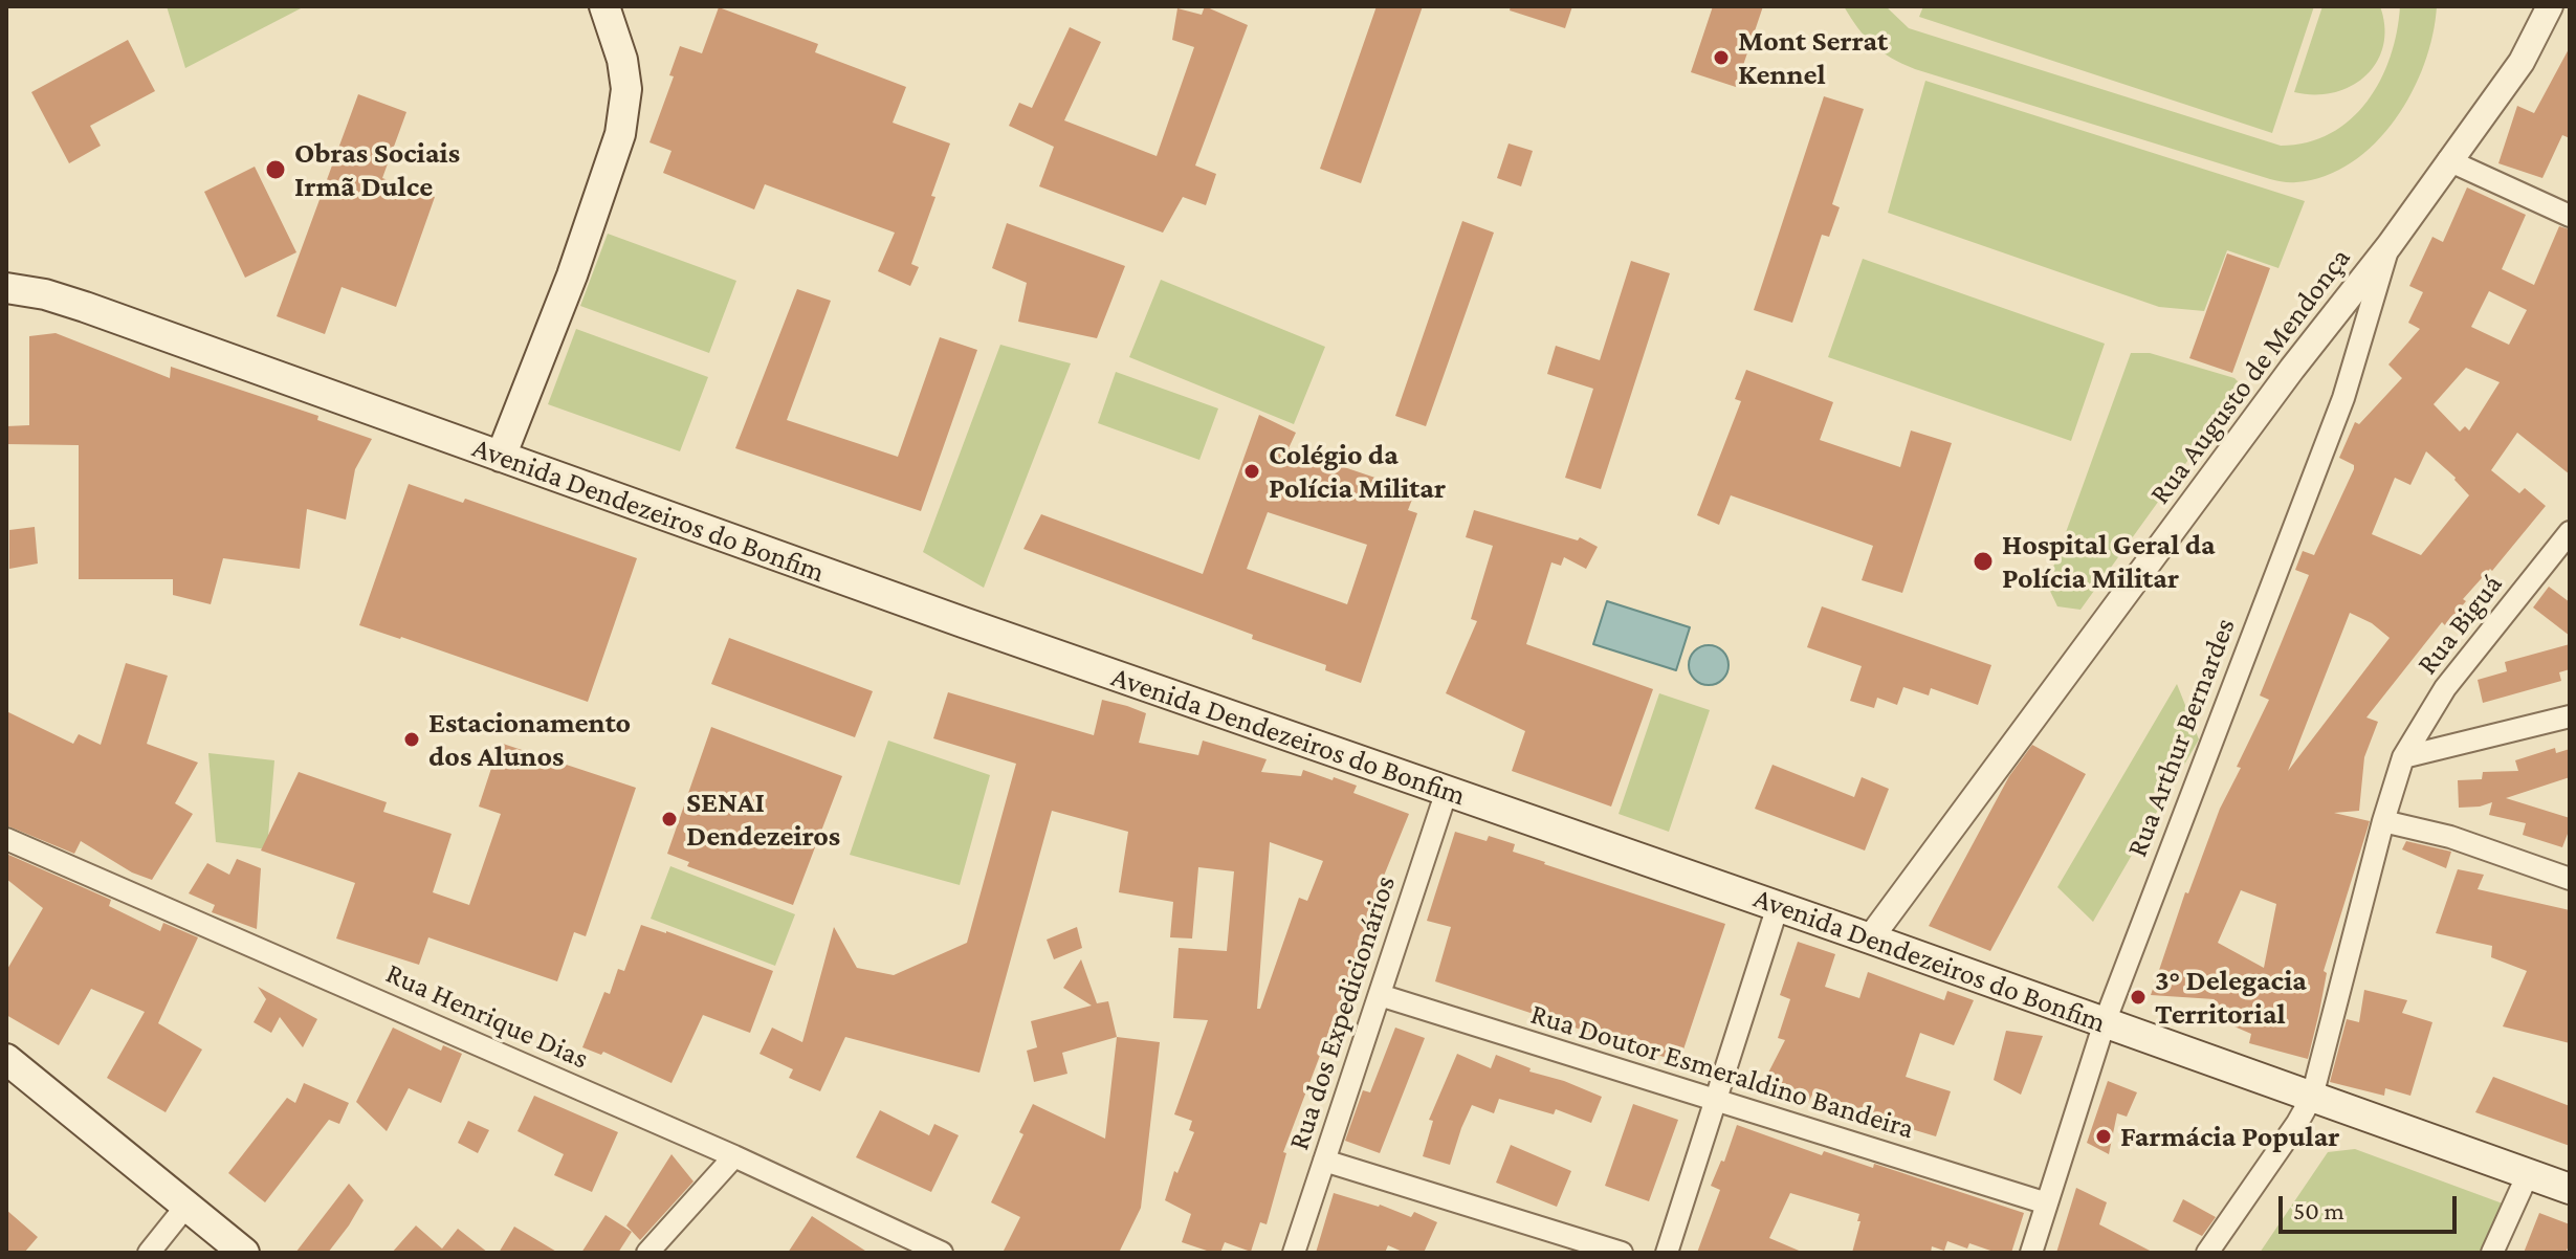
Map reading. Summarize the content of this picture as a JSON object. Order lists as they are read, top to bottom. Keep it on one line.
{"streets":{"main road":["Avenida Dendezeiros do Bonfim"],"street":["Rua Augusto de Mendonça","Rua Biguá","Rua Arthur Bernardes","Rua dos Expedicionários","Rua Henrique Dias","Rua Doutor Esmeraldino Bandeira"]},"crossings":[["Rua Augusto de Mendonça","Avenida Dendezeiros do Bonfim"],["Rua Augusto de Mendonça","Rua Arthur Bernardes"],["Avenida Dendezeiros do Bonfim","Rua Biguá"],["Avenida Dendezeiros do Bonfim","Rua Arthur Bernardes"],["Avenida Dendezeiros do Bonfim","Rua dos Expedicionários"],["Rua Arthur Bernardes","Rua Doutor Esmeraldino Bandeira"],["Rua dos Expedicionários","Rua Doutor Esmeraldino Bandeira"]],"places":["Mont Serrat Kennel","Obras Sociais Irmã Dulce","Colégio da Polícia Militar","Hospital Geral da Polícia Militar","Estacionamento dos Alunos","SENAI Dendezeiros","3° Delegacia Territorial","Farmácia Popular"],"scale_bar":"50 m"}
